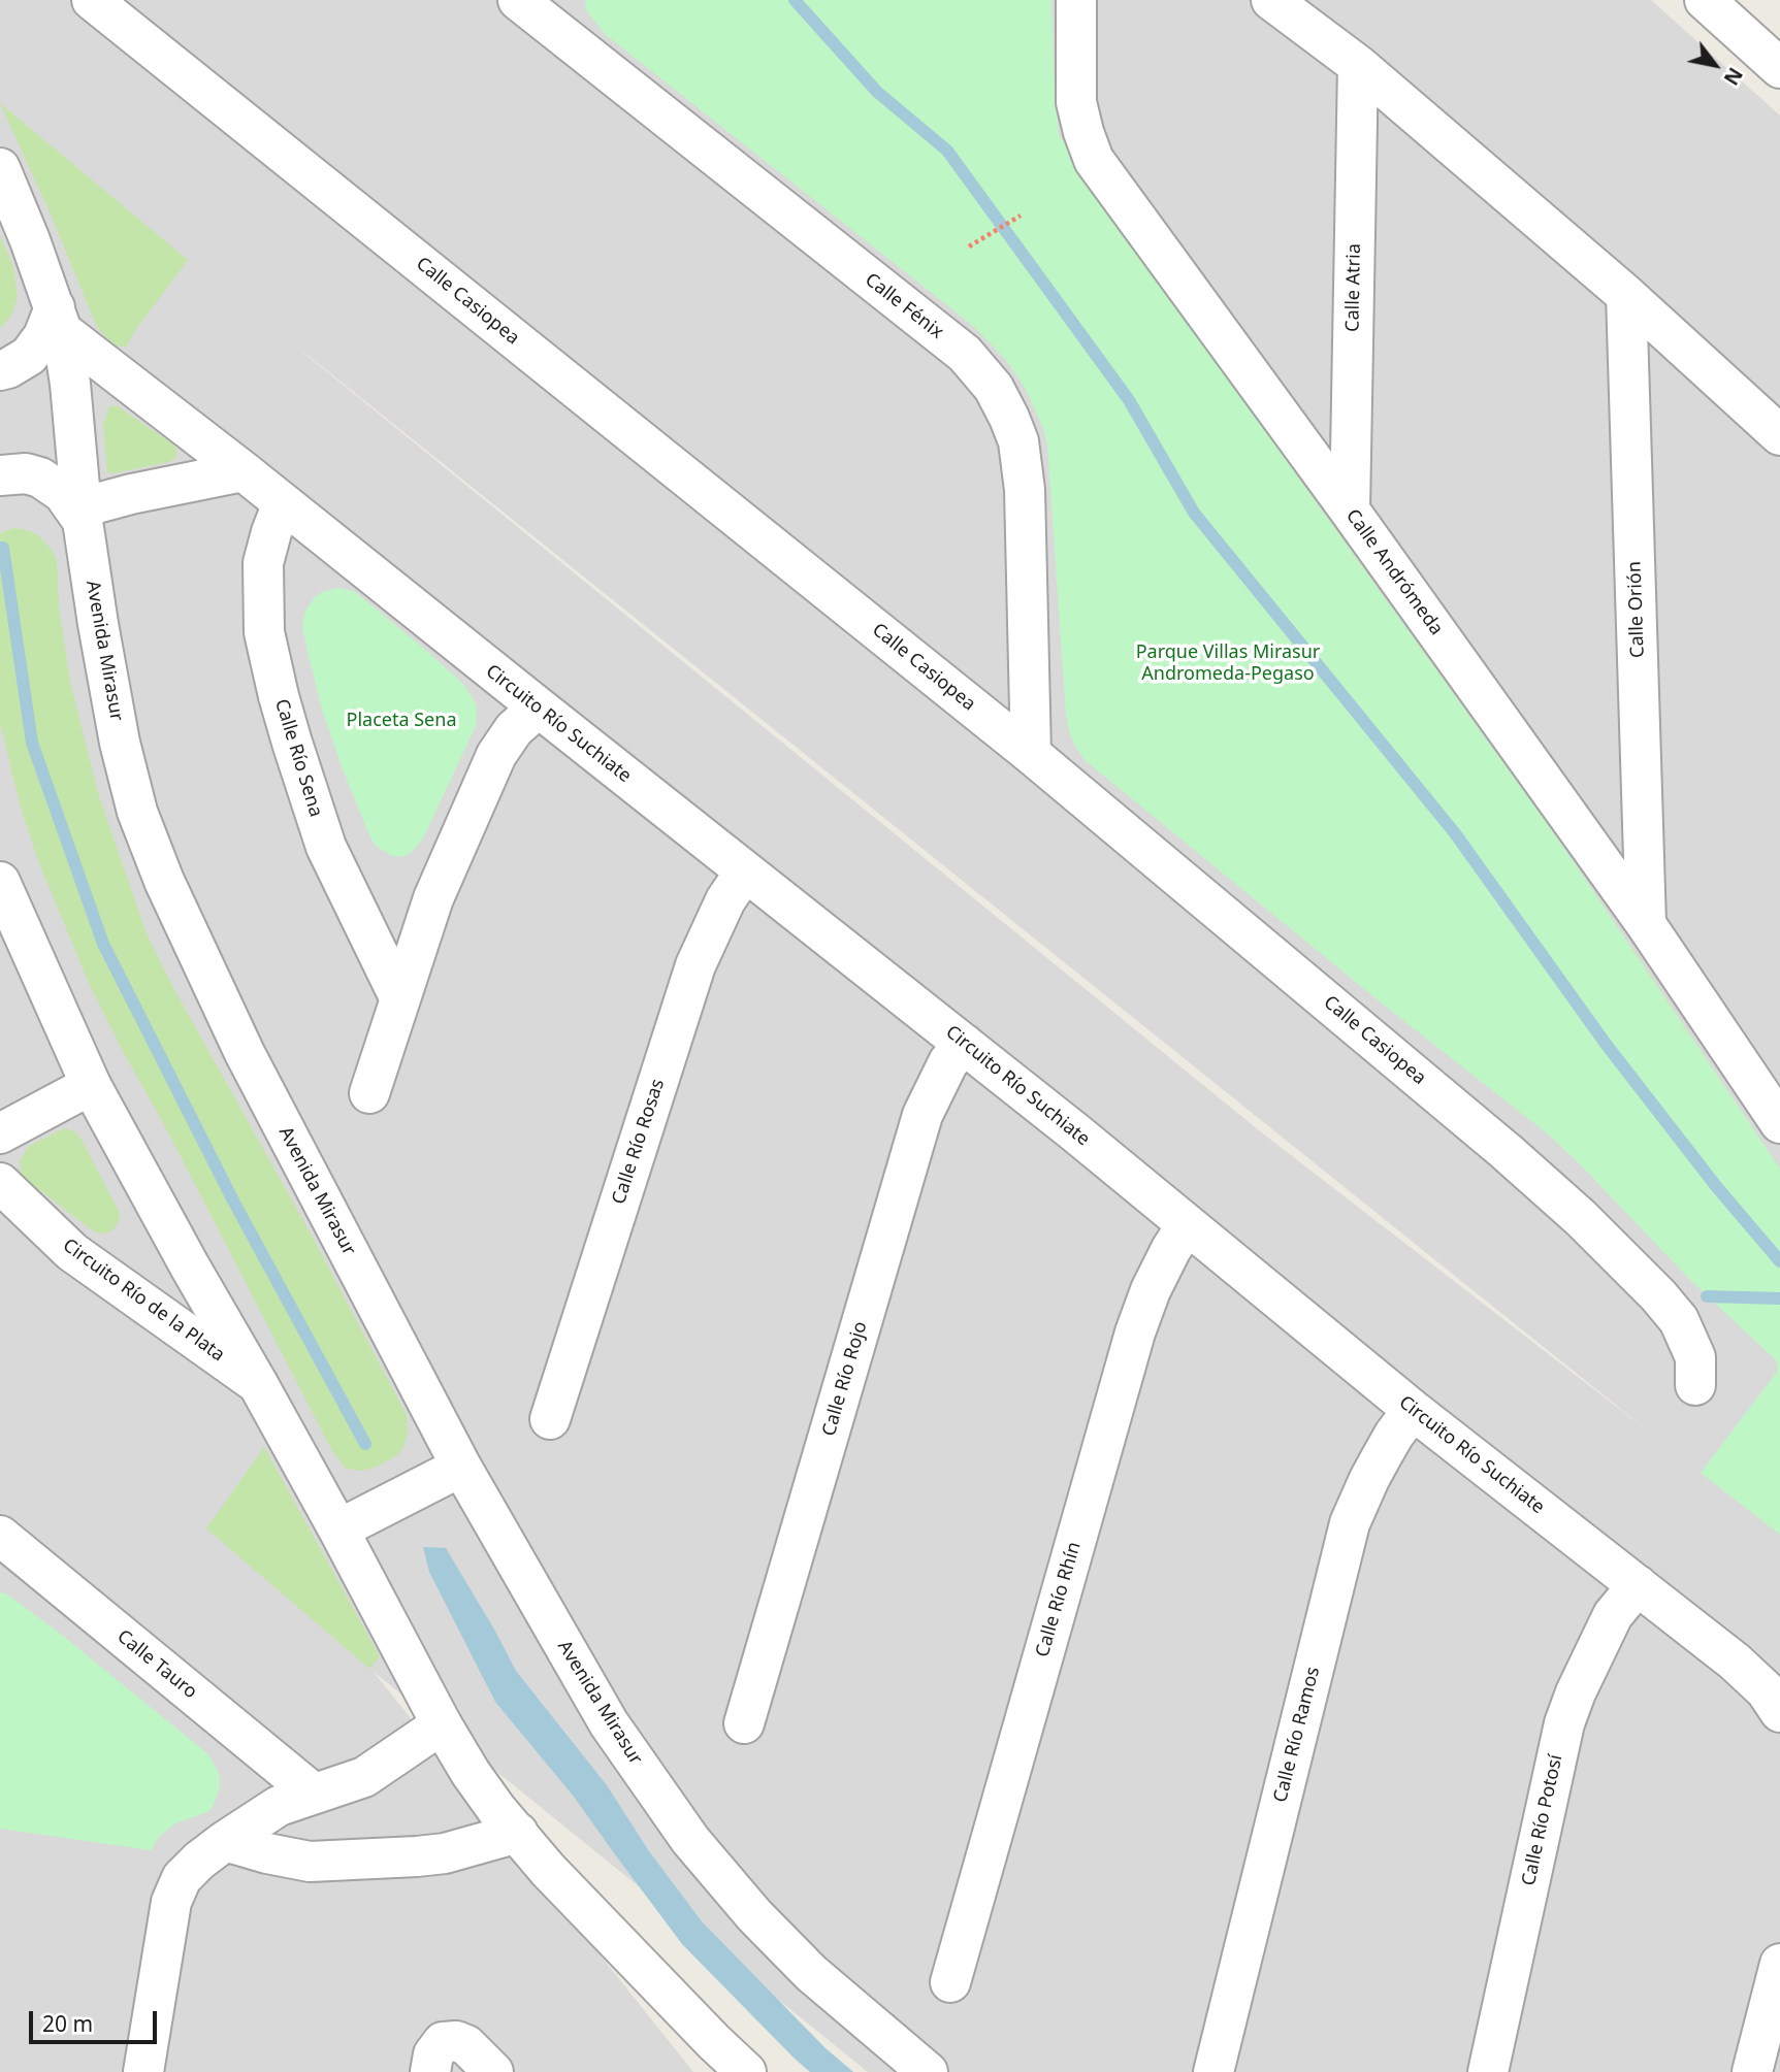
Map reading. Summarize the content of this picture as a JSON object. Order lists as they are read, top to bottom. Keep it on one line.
{"streets":{"street":["Calle Atria","Calle Casiopea","Calle Fénix","Calle Andrómeda","Calle Orión","Avenida Mirasur","Circuito Río Suchiate","Calle Río Sena","Calle Río Rosas","Circuito Río de la Plata","Calle Río Rojo","Calle Río Rhín","Calle Tauro","Calle Río Ramos","Calle Río Potosí"]},"crossings":[["Calle Atria","Calle Andrómeda"],["Calle Casiopea","Calle Fénix"],["Calle Andrómeda","Calle Orión"],["Avenida Mirasur","Circuito Río Suchiate"],["Circuito Río Suchiate","Calle Río Sena"],["Circuito Río Suchiate","Calle Río Rosas"],["Circuito Río Suchiate","Calle Río Rojo"],["Circuito Río Suchiate","Calle Río Rhín"],["Circuito Río Suchiate","Calle Río Ramos"],["Circuito Río Suchiate","Calle Río Potosí"]],"parks":["Parque Villas Mirasur Andromeda-Pegaso","Placeta Sena"],"scale_bar":"20 m","north":"bottom right"}
